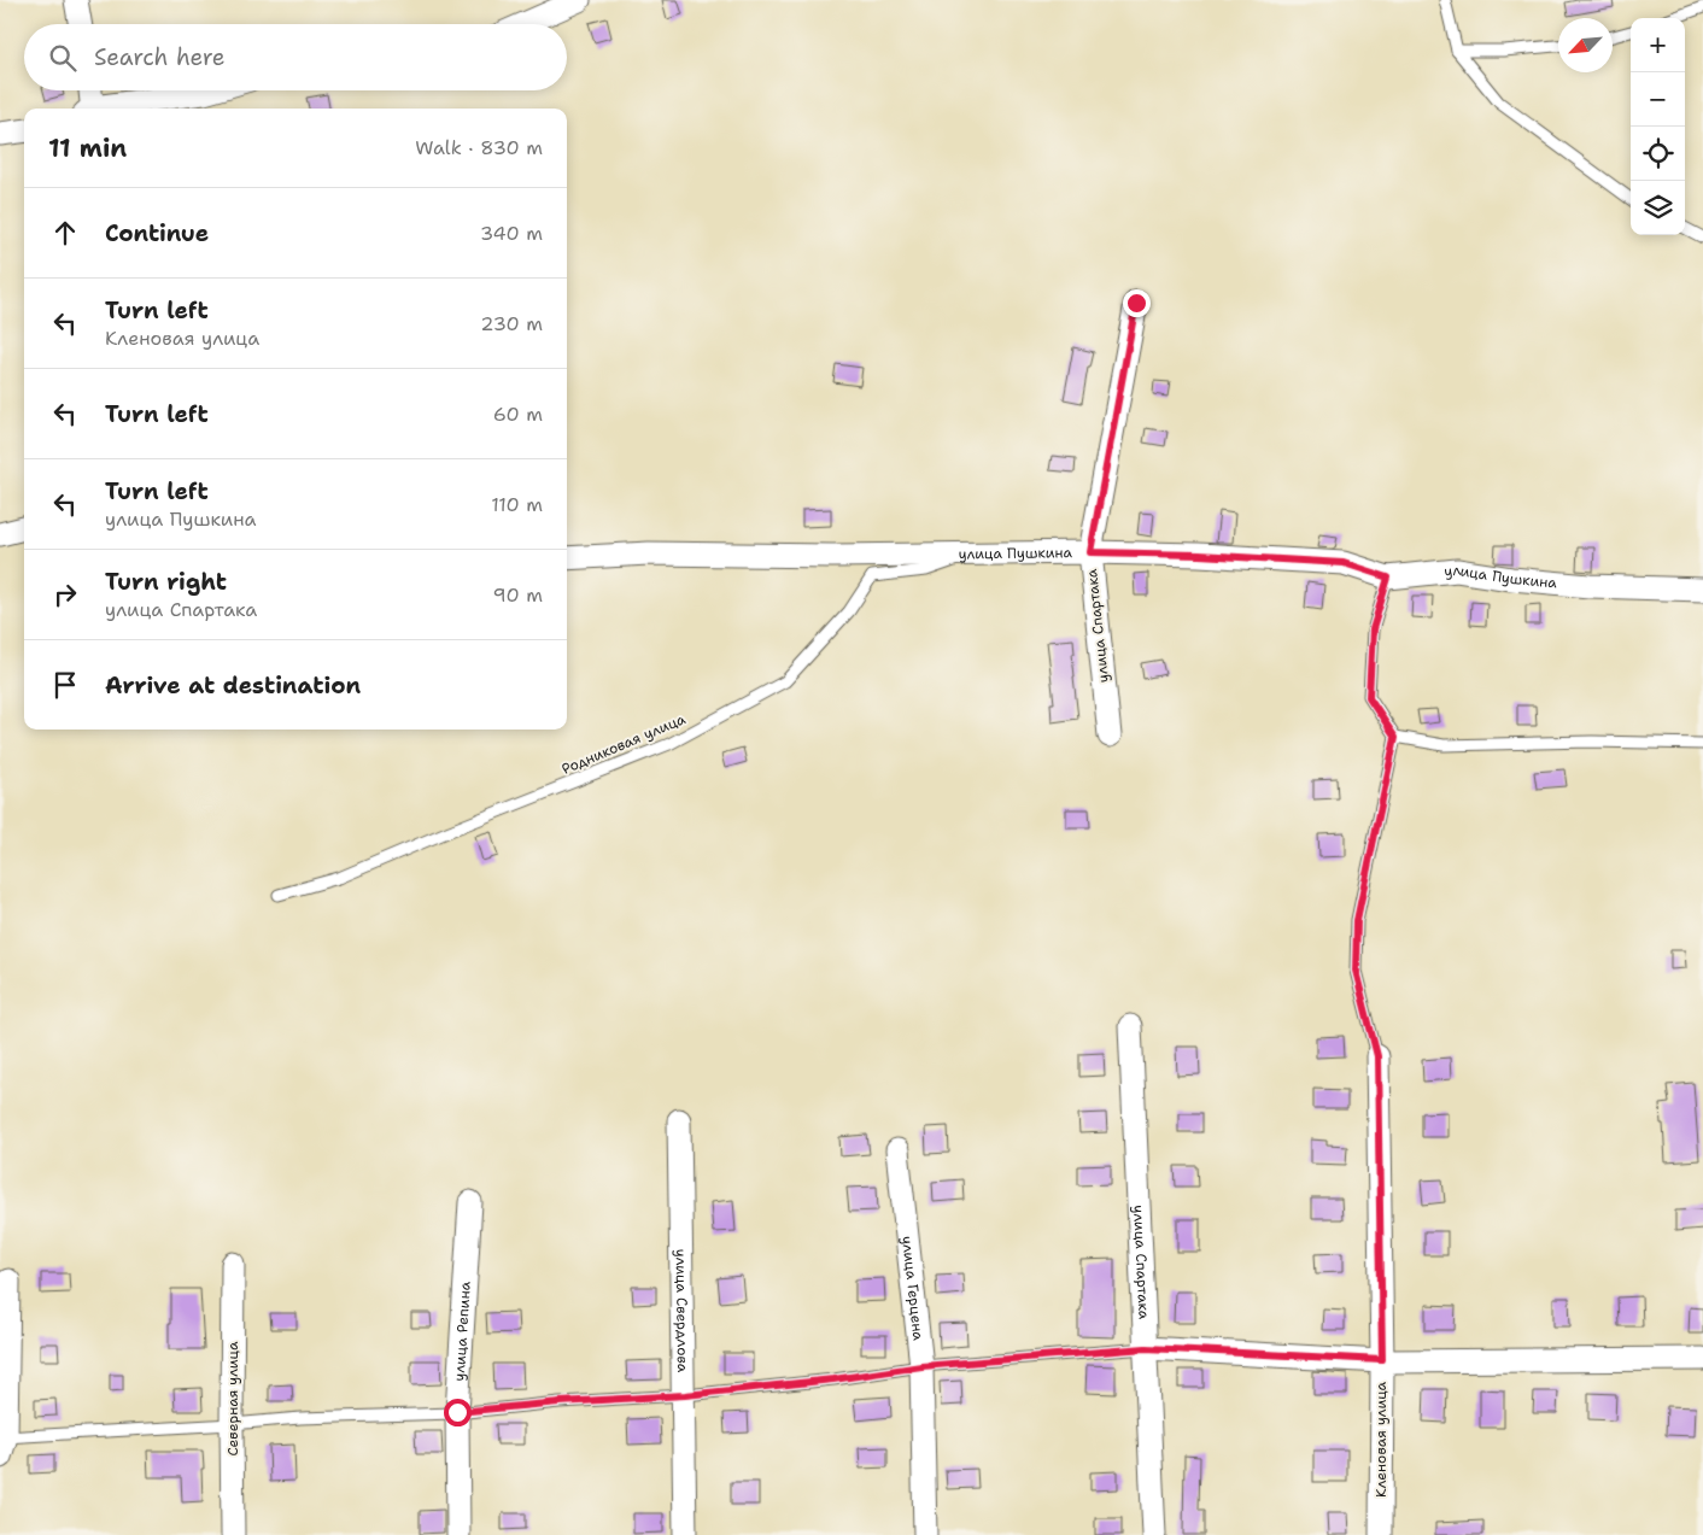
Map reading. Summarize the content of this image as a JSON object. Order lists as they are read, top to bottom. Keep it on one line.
{"streets":{"street":["улица Пушкина","улица Спартака","улица Герцена","улица Свердлова","улица Репина","Северная улица","Кленовая улица"],"lane":["Родниковая улица"]},"crossings":[["улица Пушкина","улица Спартака"],["улица Пушкина","Родниковая улица"]],"north":"bottom left","page":{"map_buttons":["+","−"],"search":"Search here","heading":["11 min","Walk · 830 m"],"list":[["Continue","340 m"],["Turn left","Кленовая улица","230 m"],["Turn left","60 m"],["Turn left","улица Пушкина","110 m"],["Turn right","улица Спартака","90 m"],"Arrive at destination"]}}
